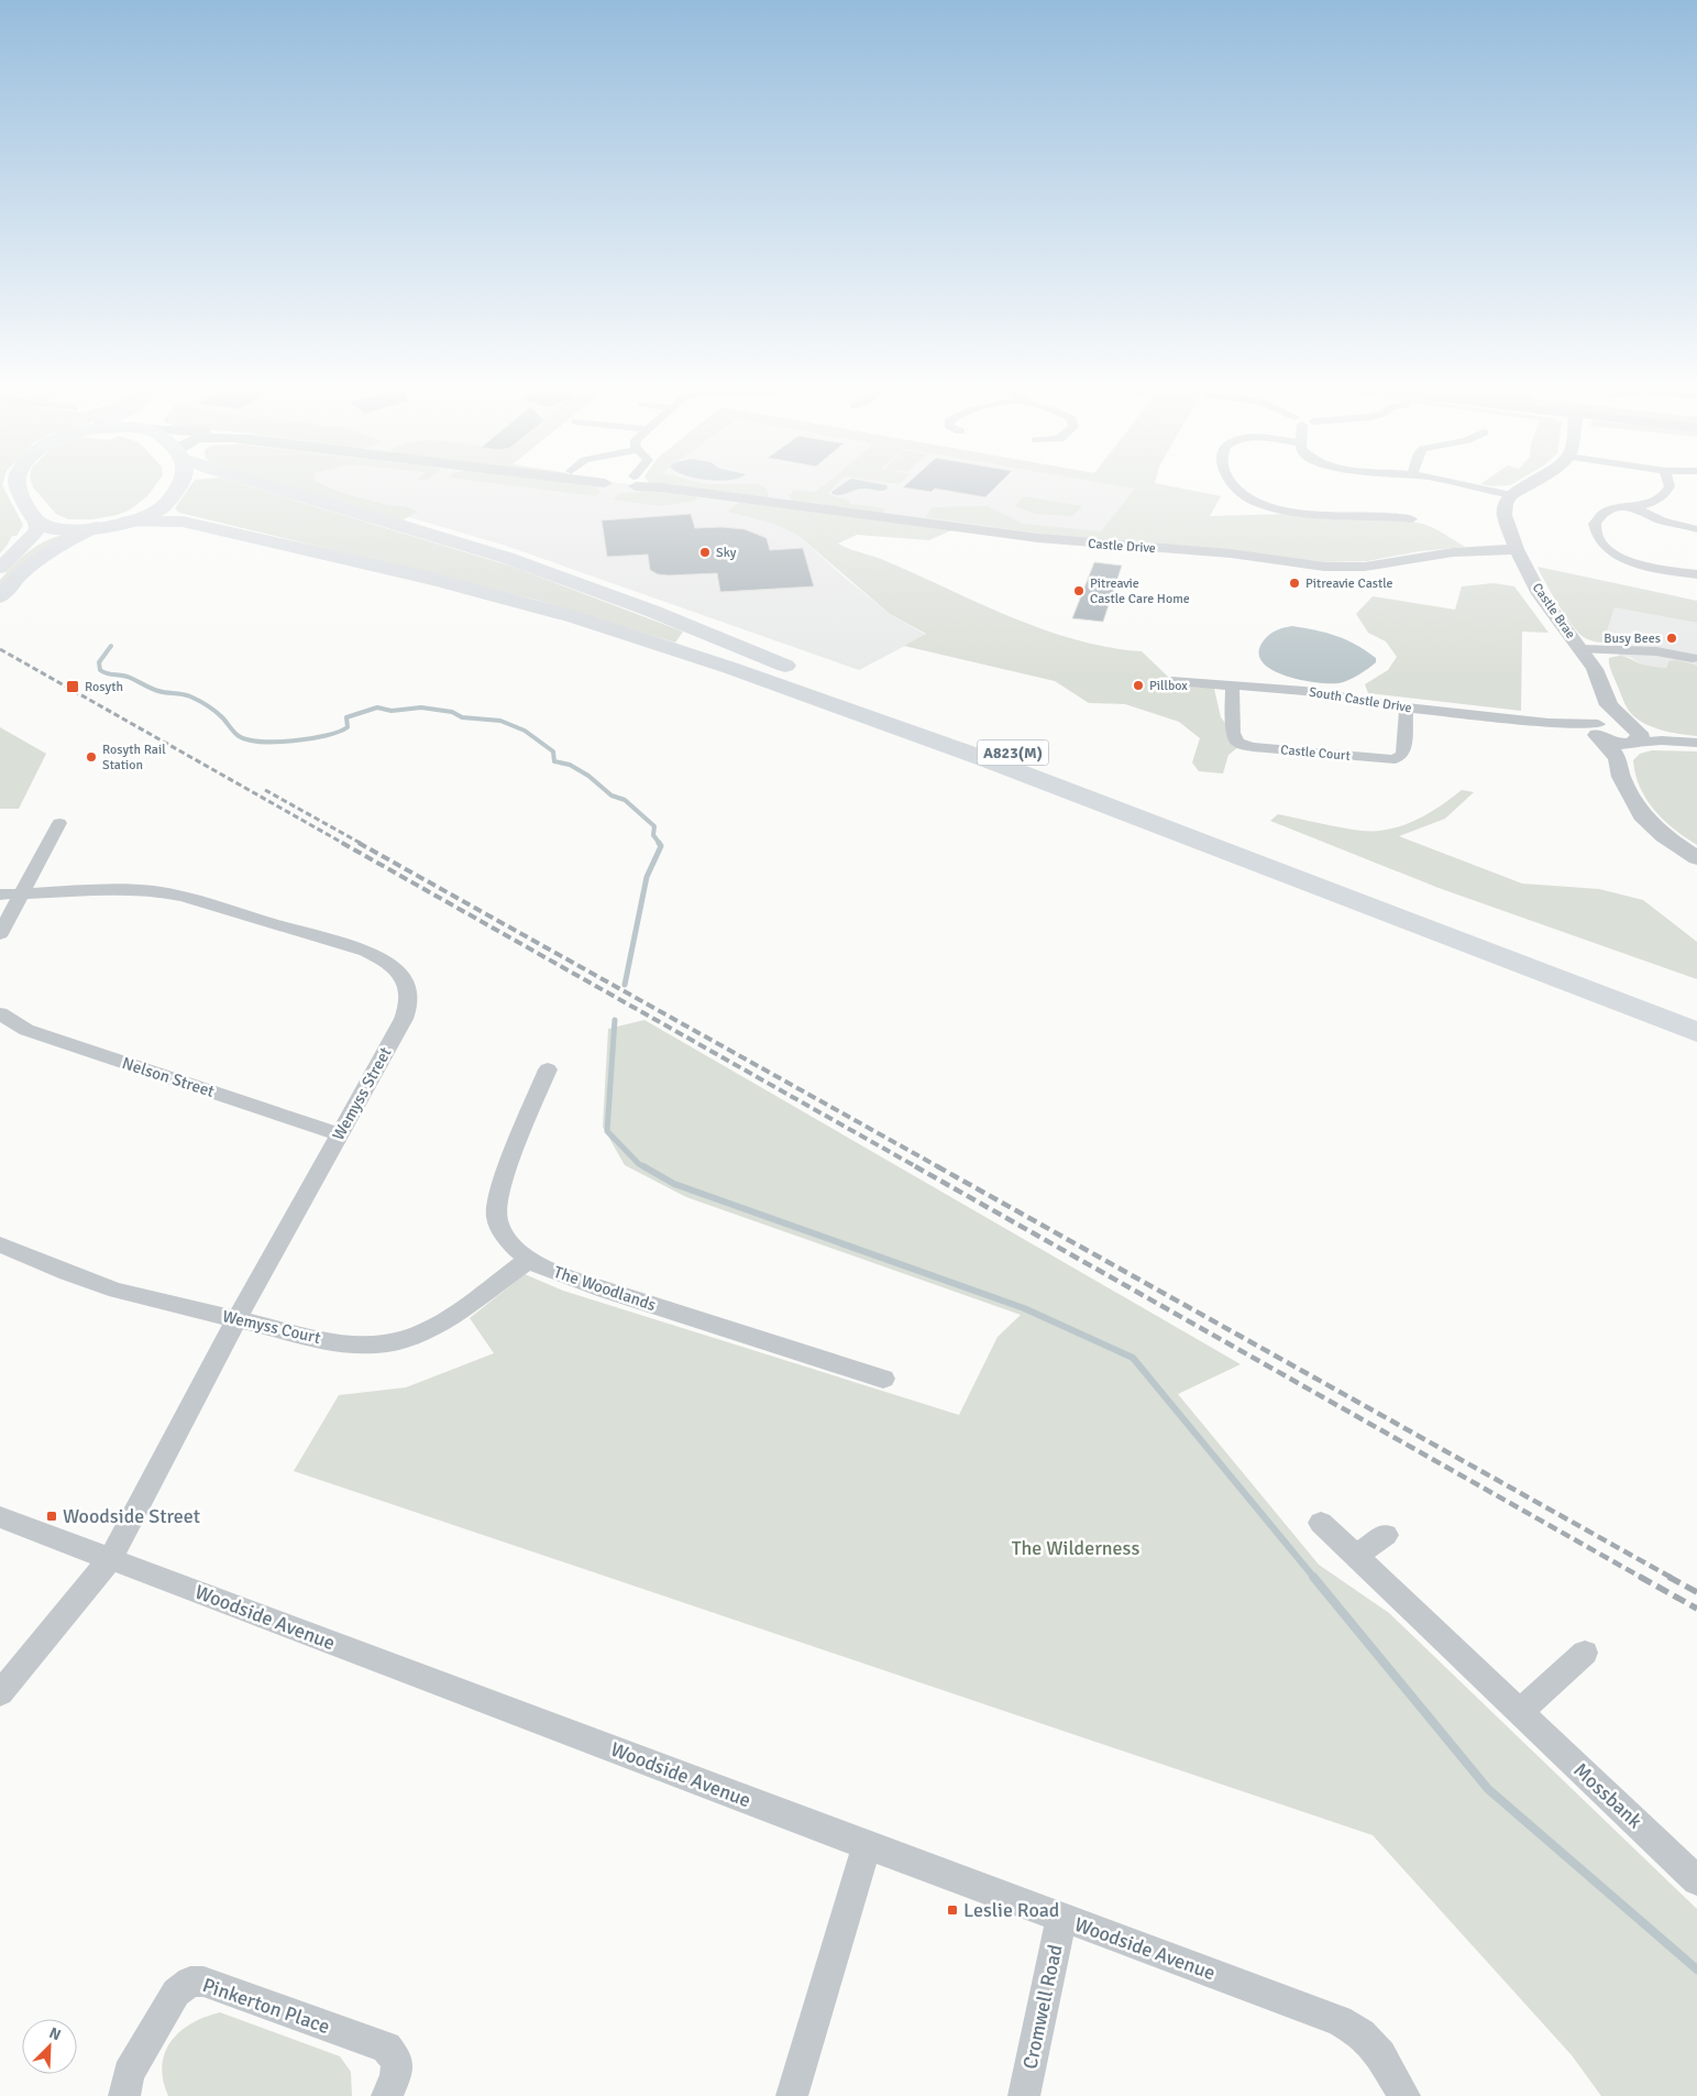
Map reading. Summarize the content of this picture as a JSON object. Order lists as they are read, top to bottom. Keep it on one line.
{"streets":{"main road":["A823(M)"],"street":["Castle Drive","Castle Brae","South Castle Drive","Castle Court","Nelson Street","Wemyss Street","The Woodlands","Wemyss Court","Woodside Avenue","Mossbank","Pinkerton Place","Cromwell Road"]},"crossings":[["Castle Drive","Castle Brae"],["Castle Brae","South Castle Drive"],["South Castle Drive","Castle Court"],["Nelson Street","Wemyss Street"],["Wemyss Street","Wemyss Court"],["Wemyss Street","Woodside Avenue"],["The Woodlands","Wemyss Court"],["Woodside Avenue","Cromwell Road"]],"parks":["The Wilderness"],"places":{"other":["Sky","Pitreavie Castle","Pitreavie Castle Care Home","Busy Bees","Pillbox","Rosyth Rail Station"],"transit":["Rosyth","Woodside Street","Leslie Road"]},"north":"top right"}
